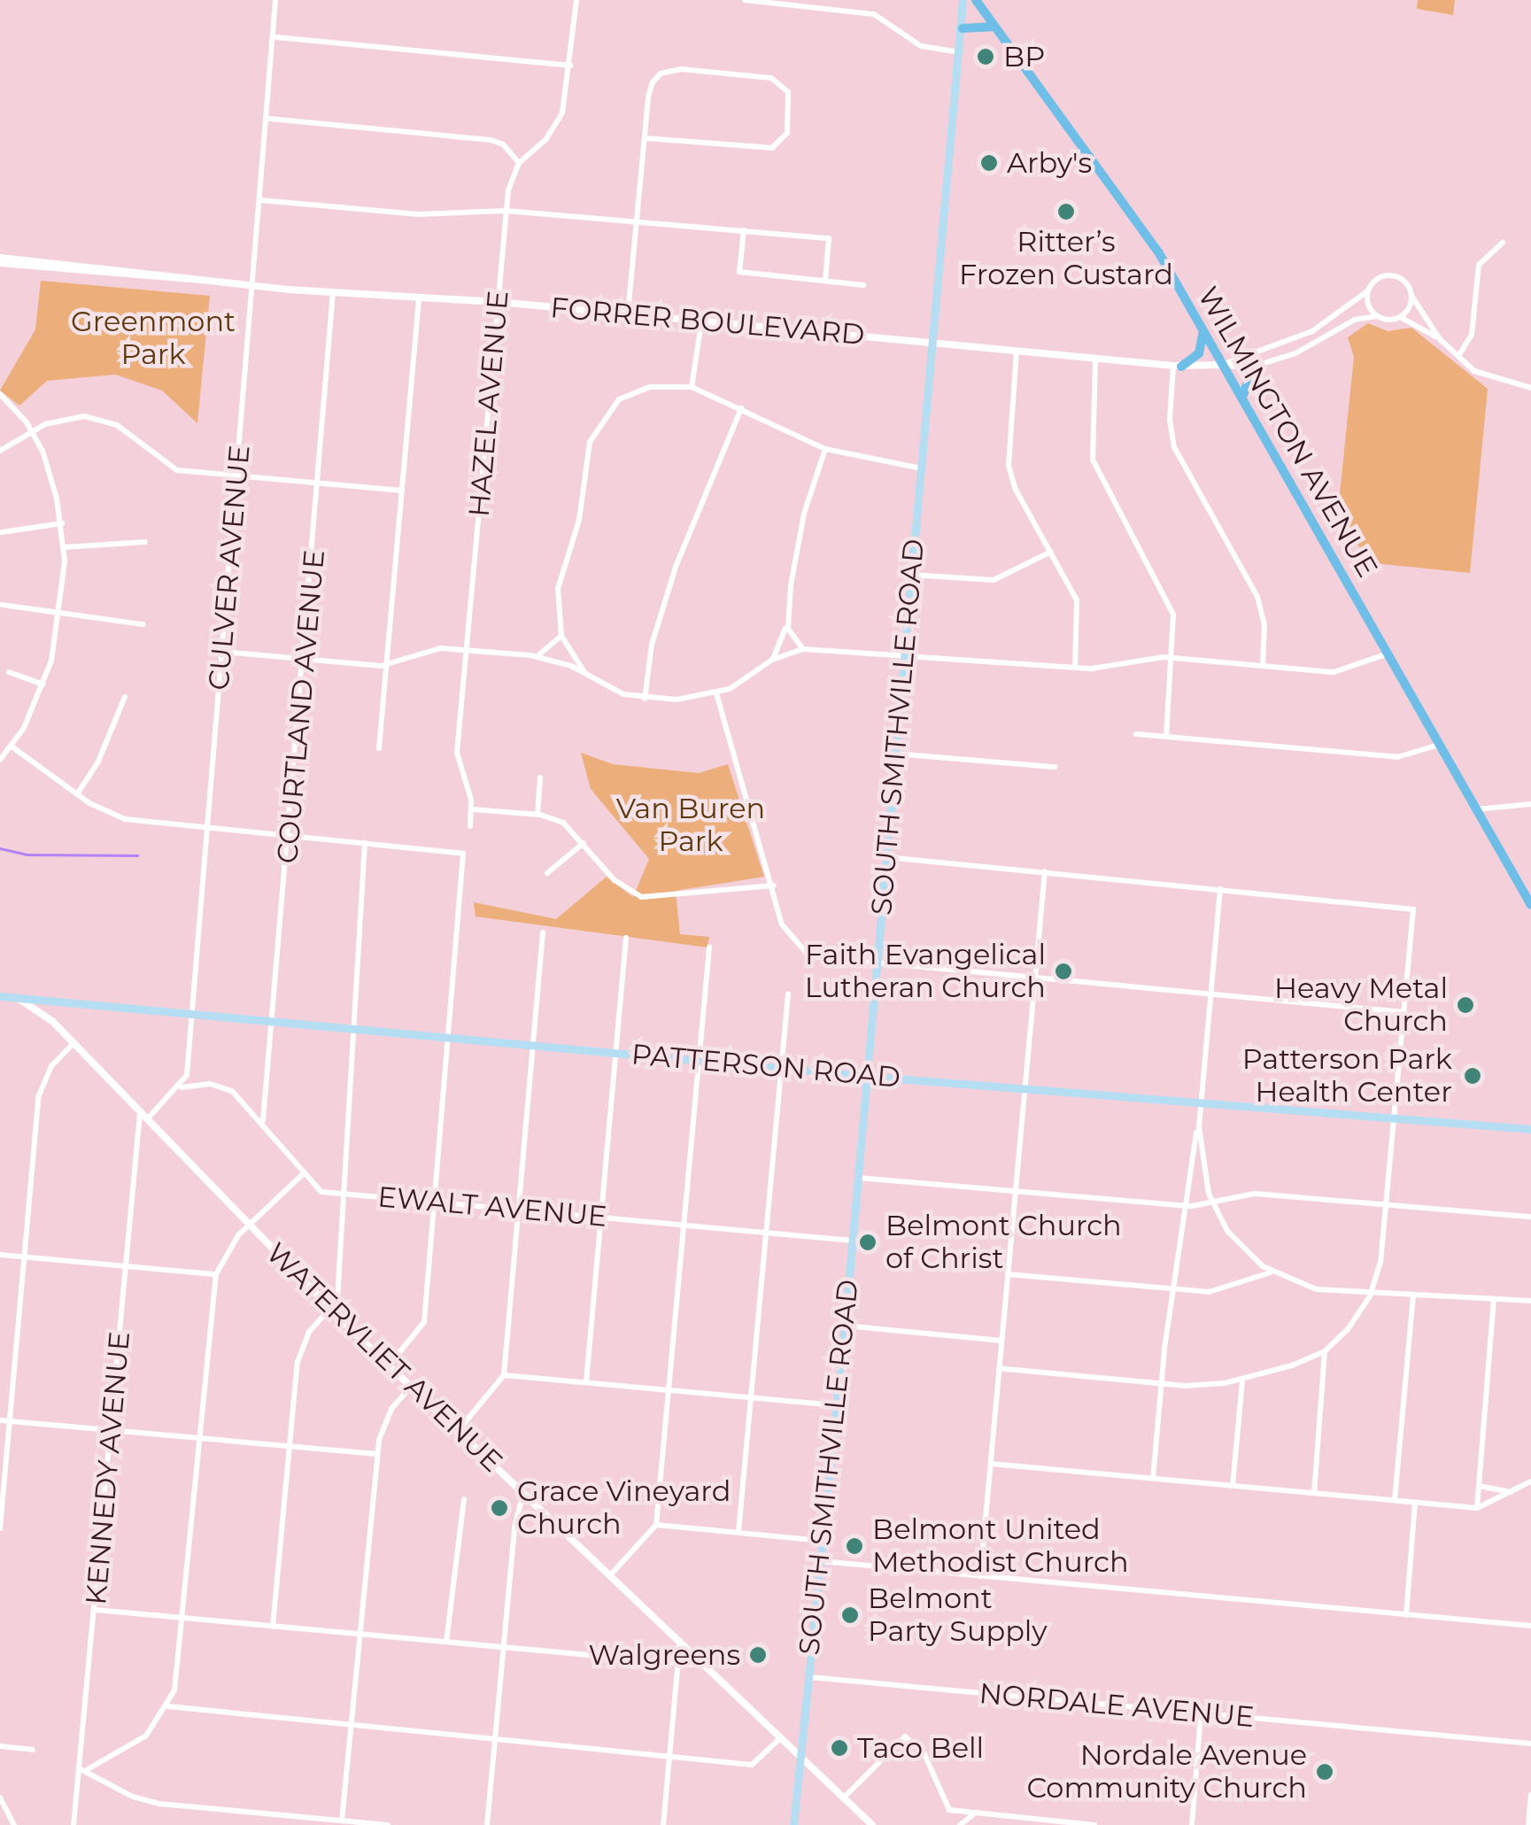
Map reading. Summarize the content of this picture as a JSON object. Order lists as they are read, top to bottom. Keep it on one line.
{"streets":{"main road":["WILMINGTON AVENUE","SOUTH SMITHVILLE ROAD","PATTERSON ROAD"],"street":["FORRER BOULEVARD","HAZEL AVENUE","CULVER AVENUE","COURTLAND AVENUE","EWALT AVENUE","WATERVLIET AVENUE","KENNEDY AVENUE","NORDALE AVENUE"]},"crossings":[["FORRER BOULEVARD","HAZEL AVENUE"],["FORRER BOULEVARD","WILMINGTON AVENUE"],["FORRER BOULEVARD","CULVER AVENUE"],["FORRER BOULEVARD","COURTLAND AVENUE"],["FORRER BOULEVARD","SOUTH SMITHVILLE ROAD"],["CULVER AVENUE","PATTERSON ROAD"],["COURTLAND AVENUE","PATTERSON ROAD"],["SOUTH SMITHVILLE ROAD","PATTERSON ROAD"],["SOUTH SMITHVILLE ROAD","EWALT AVENUE"],["SOUTH SMITHVILLE ROAD","WATERVLIET AVENUE"],["SOUTH SMITHVILLE ROAD","NORDALE AVENUE"],["PATTERSON ROAD","WATERVLIET AVENUE"],["WATERVLIET AVENUE","KENNEDY AVENUE"]],"parks":["Greenmont Park","Van Buren Park"],"places":["BP","Arby's","Ritter’s Frozen Custard","Faith Evangelical Lutheran Church","Heavy Metal Church","Patterson Park Health Center","Belmont Church of Christ","Grace Vineyard Church","Belmont United Methodist Church","Belmont Party Supply","Walgreens","Taco Bell","Nordale Avenue Community Church"]}
